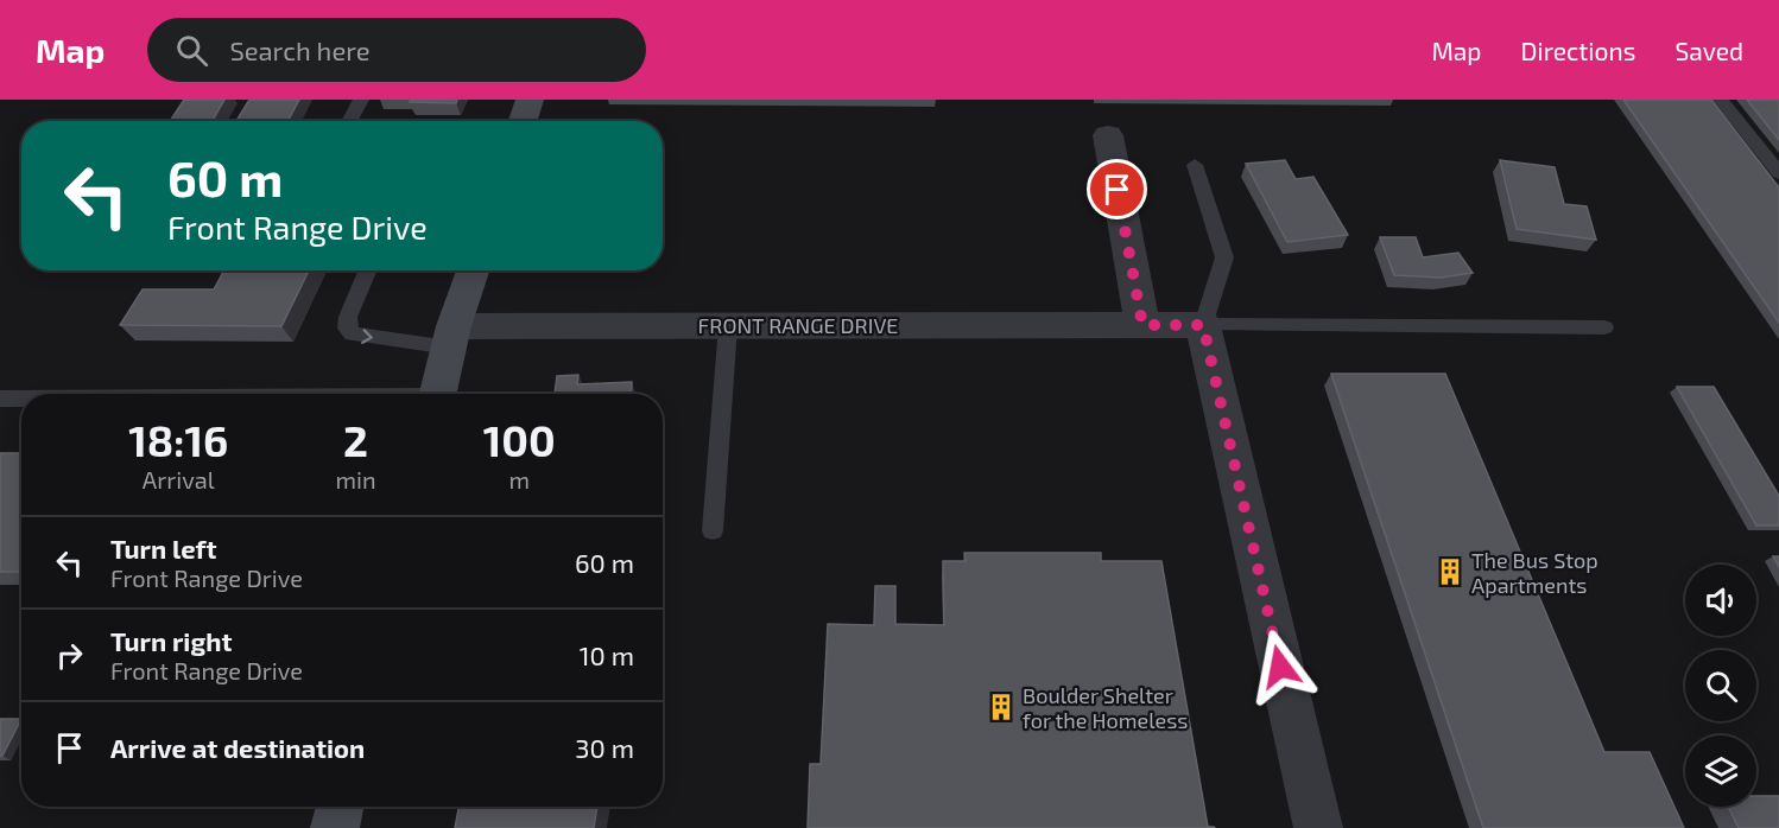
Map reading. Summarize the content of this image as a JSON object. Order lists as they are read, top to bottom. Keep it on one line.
{"streets":{"street":["FRONT RANGE DRIVE"]},"places":{"building":["The Bus Stop Apartments","Boulder Shelter for the Homeless"]},"page":{"header":"Map","search":"Search here","nav":["Map","Directions","Saved"],"turn":["60 m","Front Range Drive"],"eta":["18:16","Arrival","2","min","100","m"],"list":[{"name":"Turn left","note":"Front Range Drive","value":"60 m"},{"name":"Turn right","note":"Front Range Drive","value":"10 m"},{"name":"Arrive at destination","value":"30 m"}]}}
